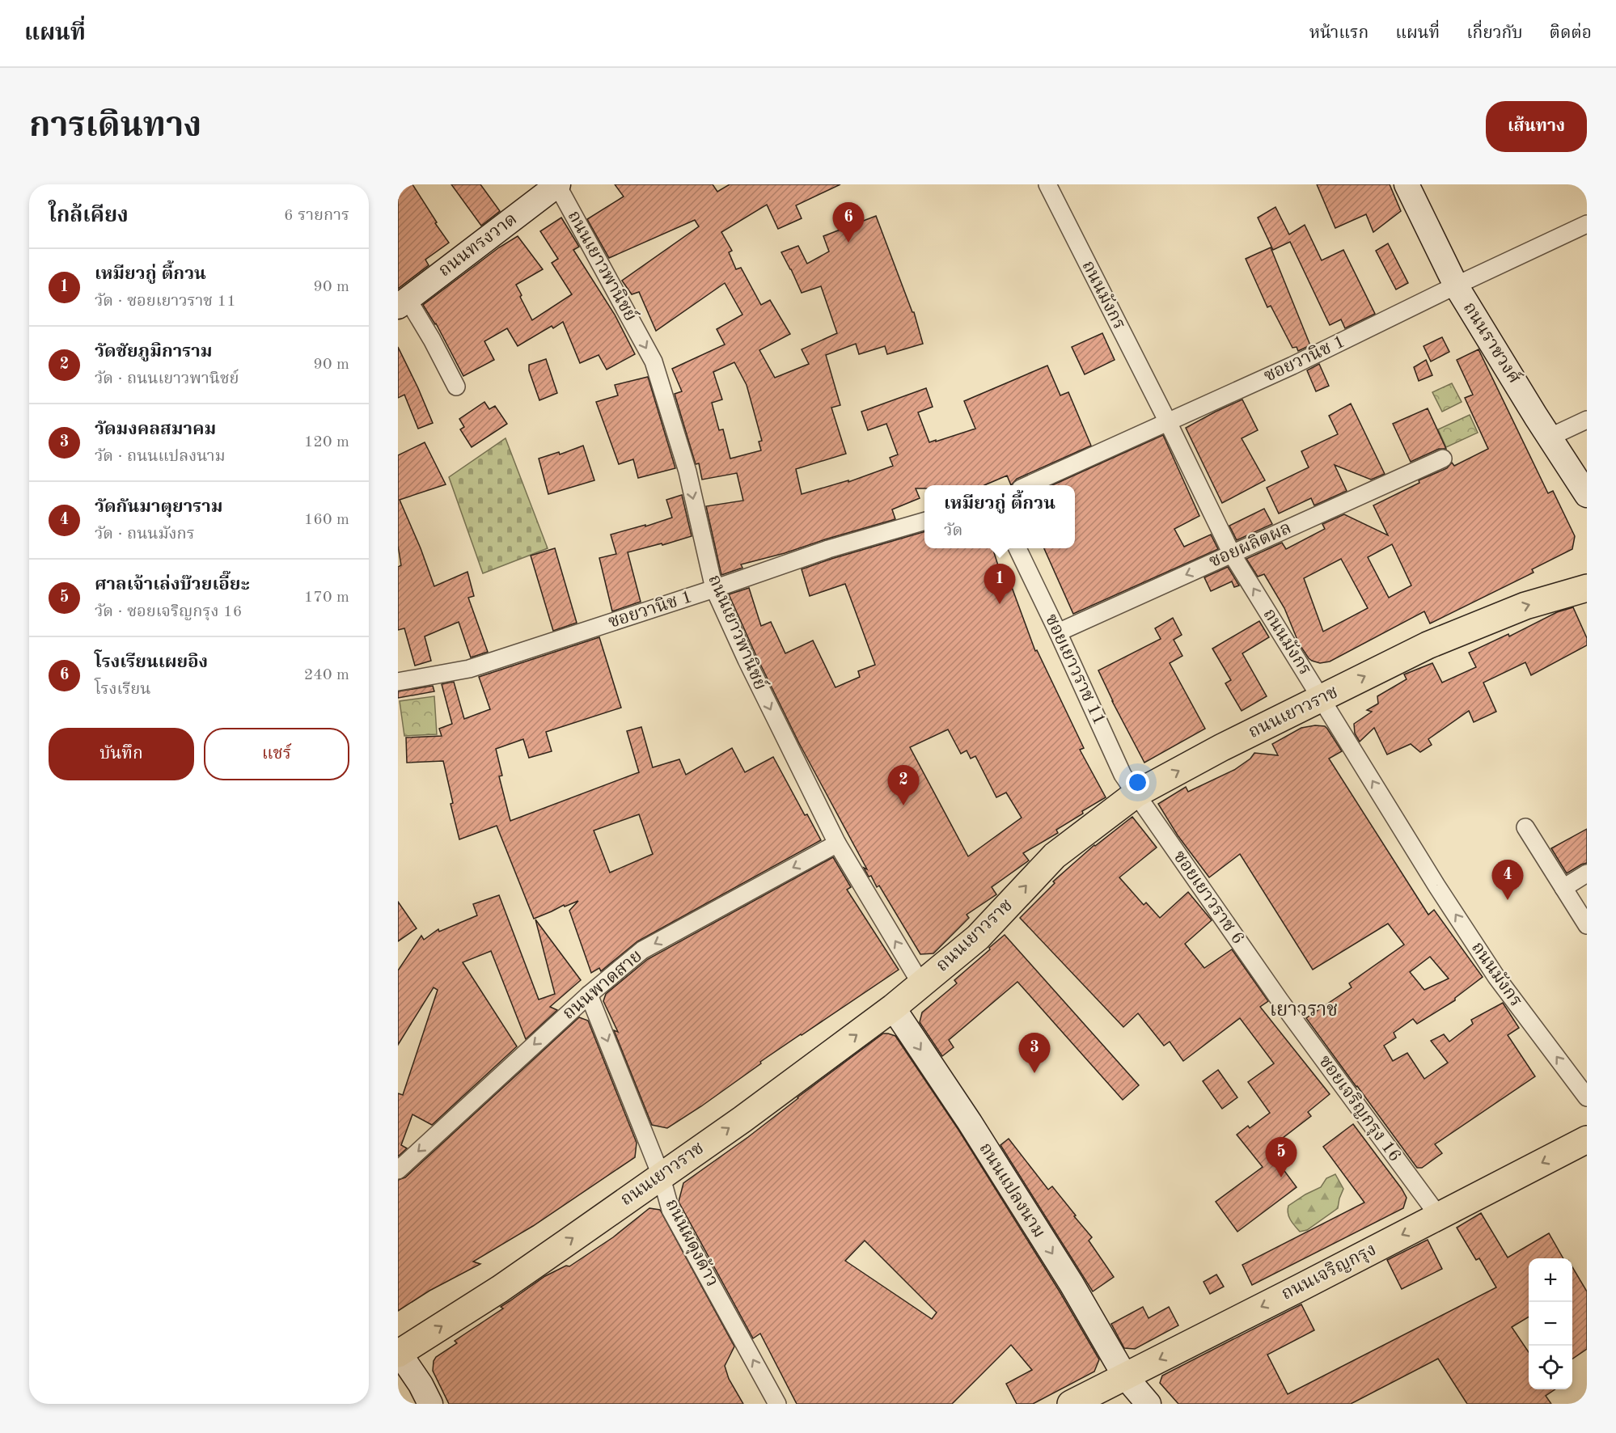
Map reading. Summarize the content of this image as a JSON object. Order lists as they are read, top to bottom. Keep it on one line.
{"streets":{"main road":["ถนนเยาวราช","ถนนเจริญกรุง"],"street":["ถนนทรงวาด","ถนนเยาวพานิชย์","ถนนมังกร","ถนนราชวงศ์","ซอยวานิช 1","ซอยผลิตผล","ซอยเยาวราช 11","ซอยเยาวราช 6","ถนนพาดสาย","ซอยเจริญกรุง 16","ถนนแปลงนาม","ถนนผดุงด้าว"]},"crossings":[["ถนนทรงวาด","ถนนเยาวพานิชย์"],["ถนนเยาวพานิชย์","ซอยวานิช 1"],["ถนนเยาวพานิชย์","ถนนเยาวราช"],["ถนนเยาวพานิชย์","ถนนพาดสาย"],["ถนนมังกร","ซอยวานิช 1"],["ถนนมังกร","ซอยผลิตผล"],["ถนนมังกร","ถนนเยาวราช"],["ถนนราชวงศ์","ซอยวานิช 1"],["ซอยผลิตผล","ซอยเยาวราช 11"],["ซอยเยาวราช 11","ถนนเยาวราช"],["ซอยเยาวราช 11","ซอยเยาวราช 6"],["ถนนเยาวราช","ซอยเยาวราช 6"],["ถนนเยาวราช","ถนนแปลงนาม"],["ถนนเยาวราช","ถนนผดุงด้าว"],["ซอยเยาวราช 6","ซอยเจริญกรุง 16"],["ถนนพาดสาย","ถนนผดุงด้าว"],["ซอยเจริญกรุง 16","ถนนเจริญกรุง"],["ถนนแปลงนาม","ถนนเจริญกรุง"]],"one_way":["ถนนมังกร","ซอยผลิตผล","ถนนเยาวราช","ถนนพาดสาย","ถนนแปลงนาม","ถนนเจริญกรุง"],"districts":["เยาวราช"],"page":{"header":"แผนที่","nav":["หน้าแรก","แผนที่","เกี่ยวกับ","ติดต่อ"],"title":"การเดินทาง","buttons":["เส้นทาง",["บันทึก","แชร์"]],"heading":["ใกล้เคียง","6 รายการ"],"pins":["6","1","2","4","3","5"],"list":[{"mark":"1","name":"เหมียวกู่ ตี้กวน","note":"วัด · ซอยเยาวราช 11","value":"90 m"},{"mark":"2","name":"วัดชัยภูมิการาม","note":"วัด · ถนนเยาวพานิชย์","value":"90 m"},{"mark":"3","name":"วัดมงคลสมาคม","note":"วัด · ถนนแปลงนาม","value":"120 m"},{"mark":"4","name":"วัดกันมาตุยาราม","note":"วัด · ถนนมังกร","value":"160 m"},{"mark":"5","name":"ศาลเจ้าเล่งบ๊วยเอี๊ยะ","note":"วัด · ซอยเจริญกรุง 16","value":"170 m"},{"mark":"6","name":"โรงเรียนเผยอิง","note":"โรงเรียน","value":"240 m"}],"popup":["เหมียวกู่ ตี้กวน","วัด"],"map_buttons":["+","−"]}}
